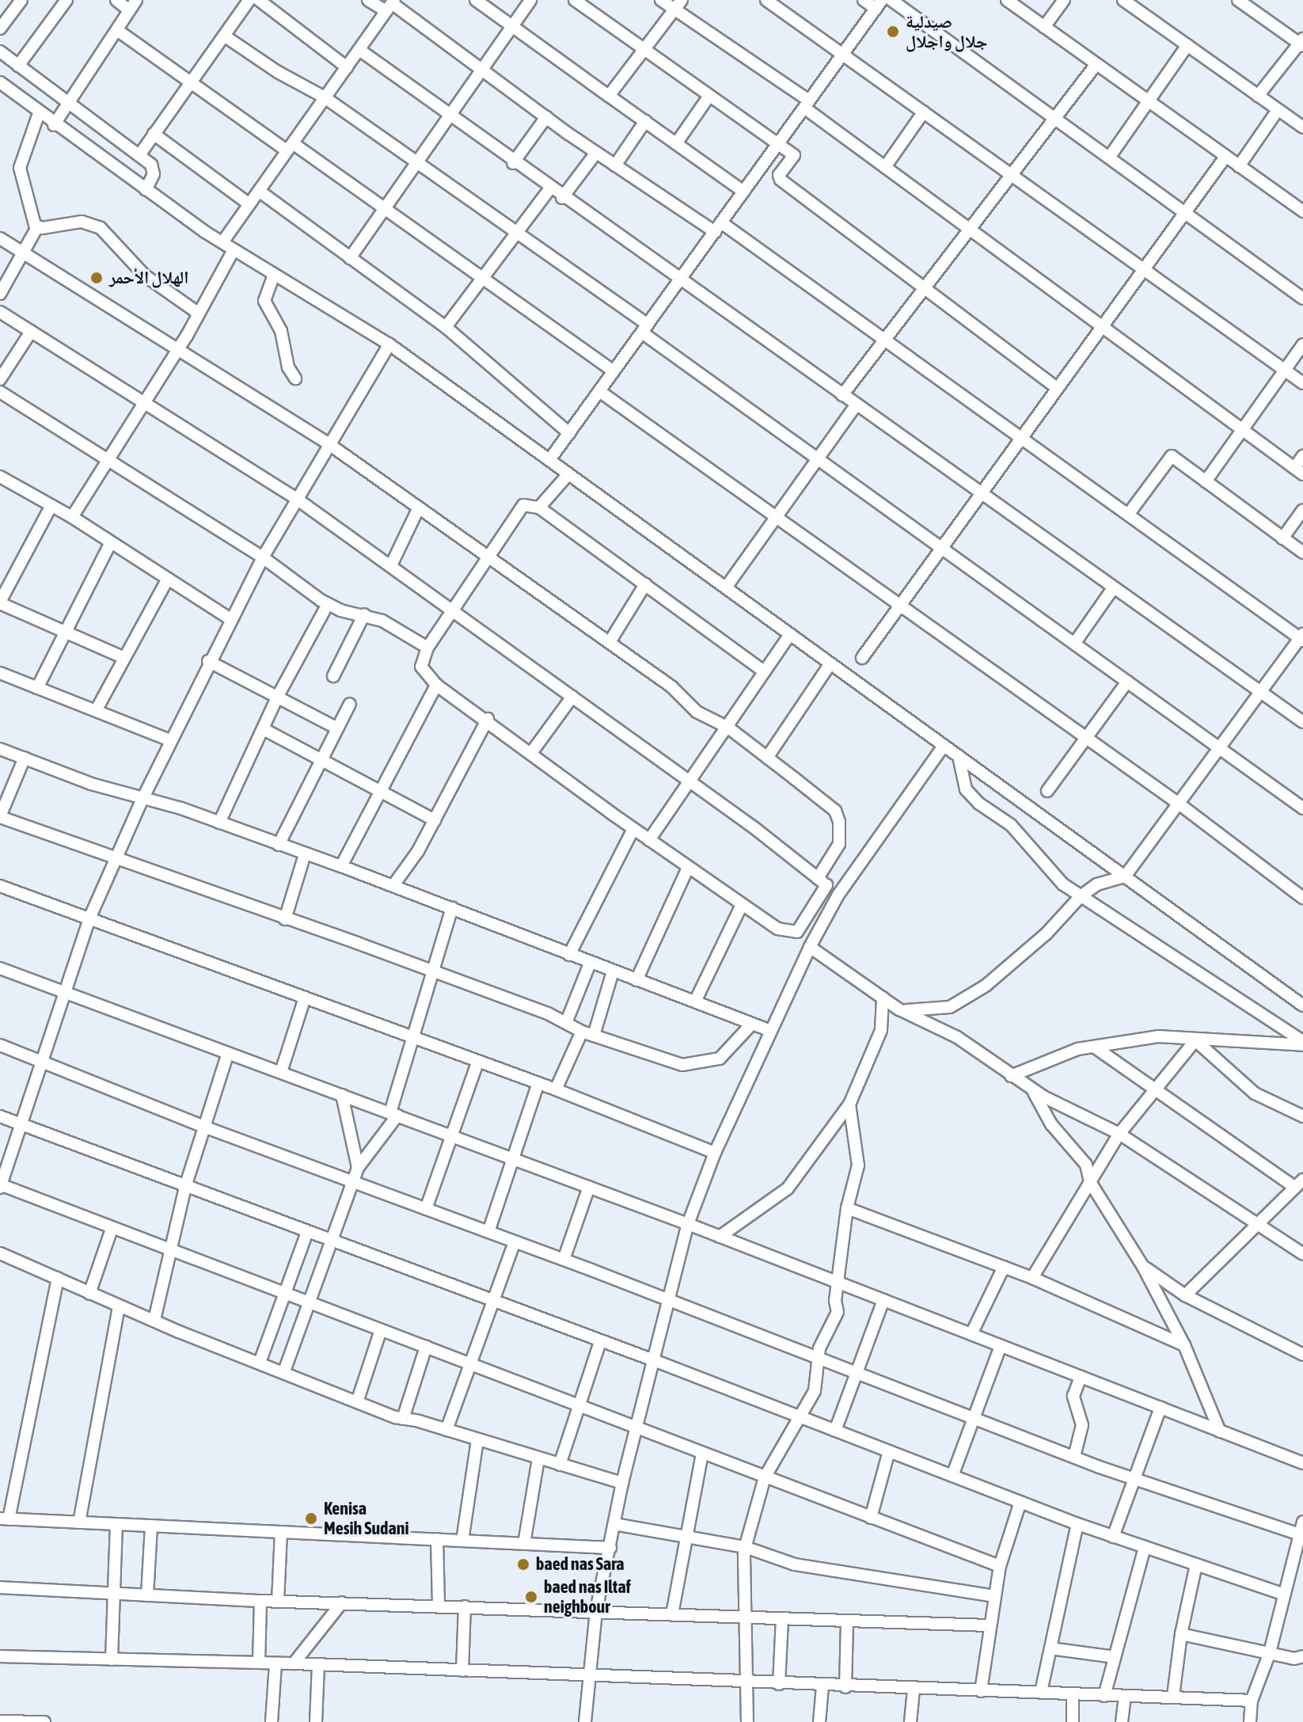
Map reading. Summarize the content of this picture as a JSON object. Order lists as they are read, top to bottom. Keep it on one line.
{"places":["صيدلية جلال واجلال","الهلال الأحمر","Kenisa Mesih Sudani","baed nas Sara","baed nas Iltaf neighbour"]}
